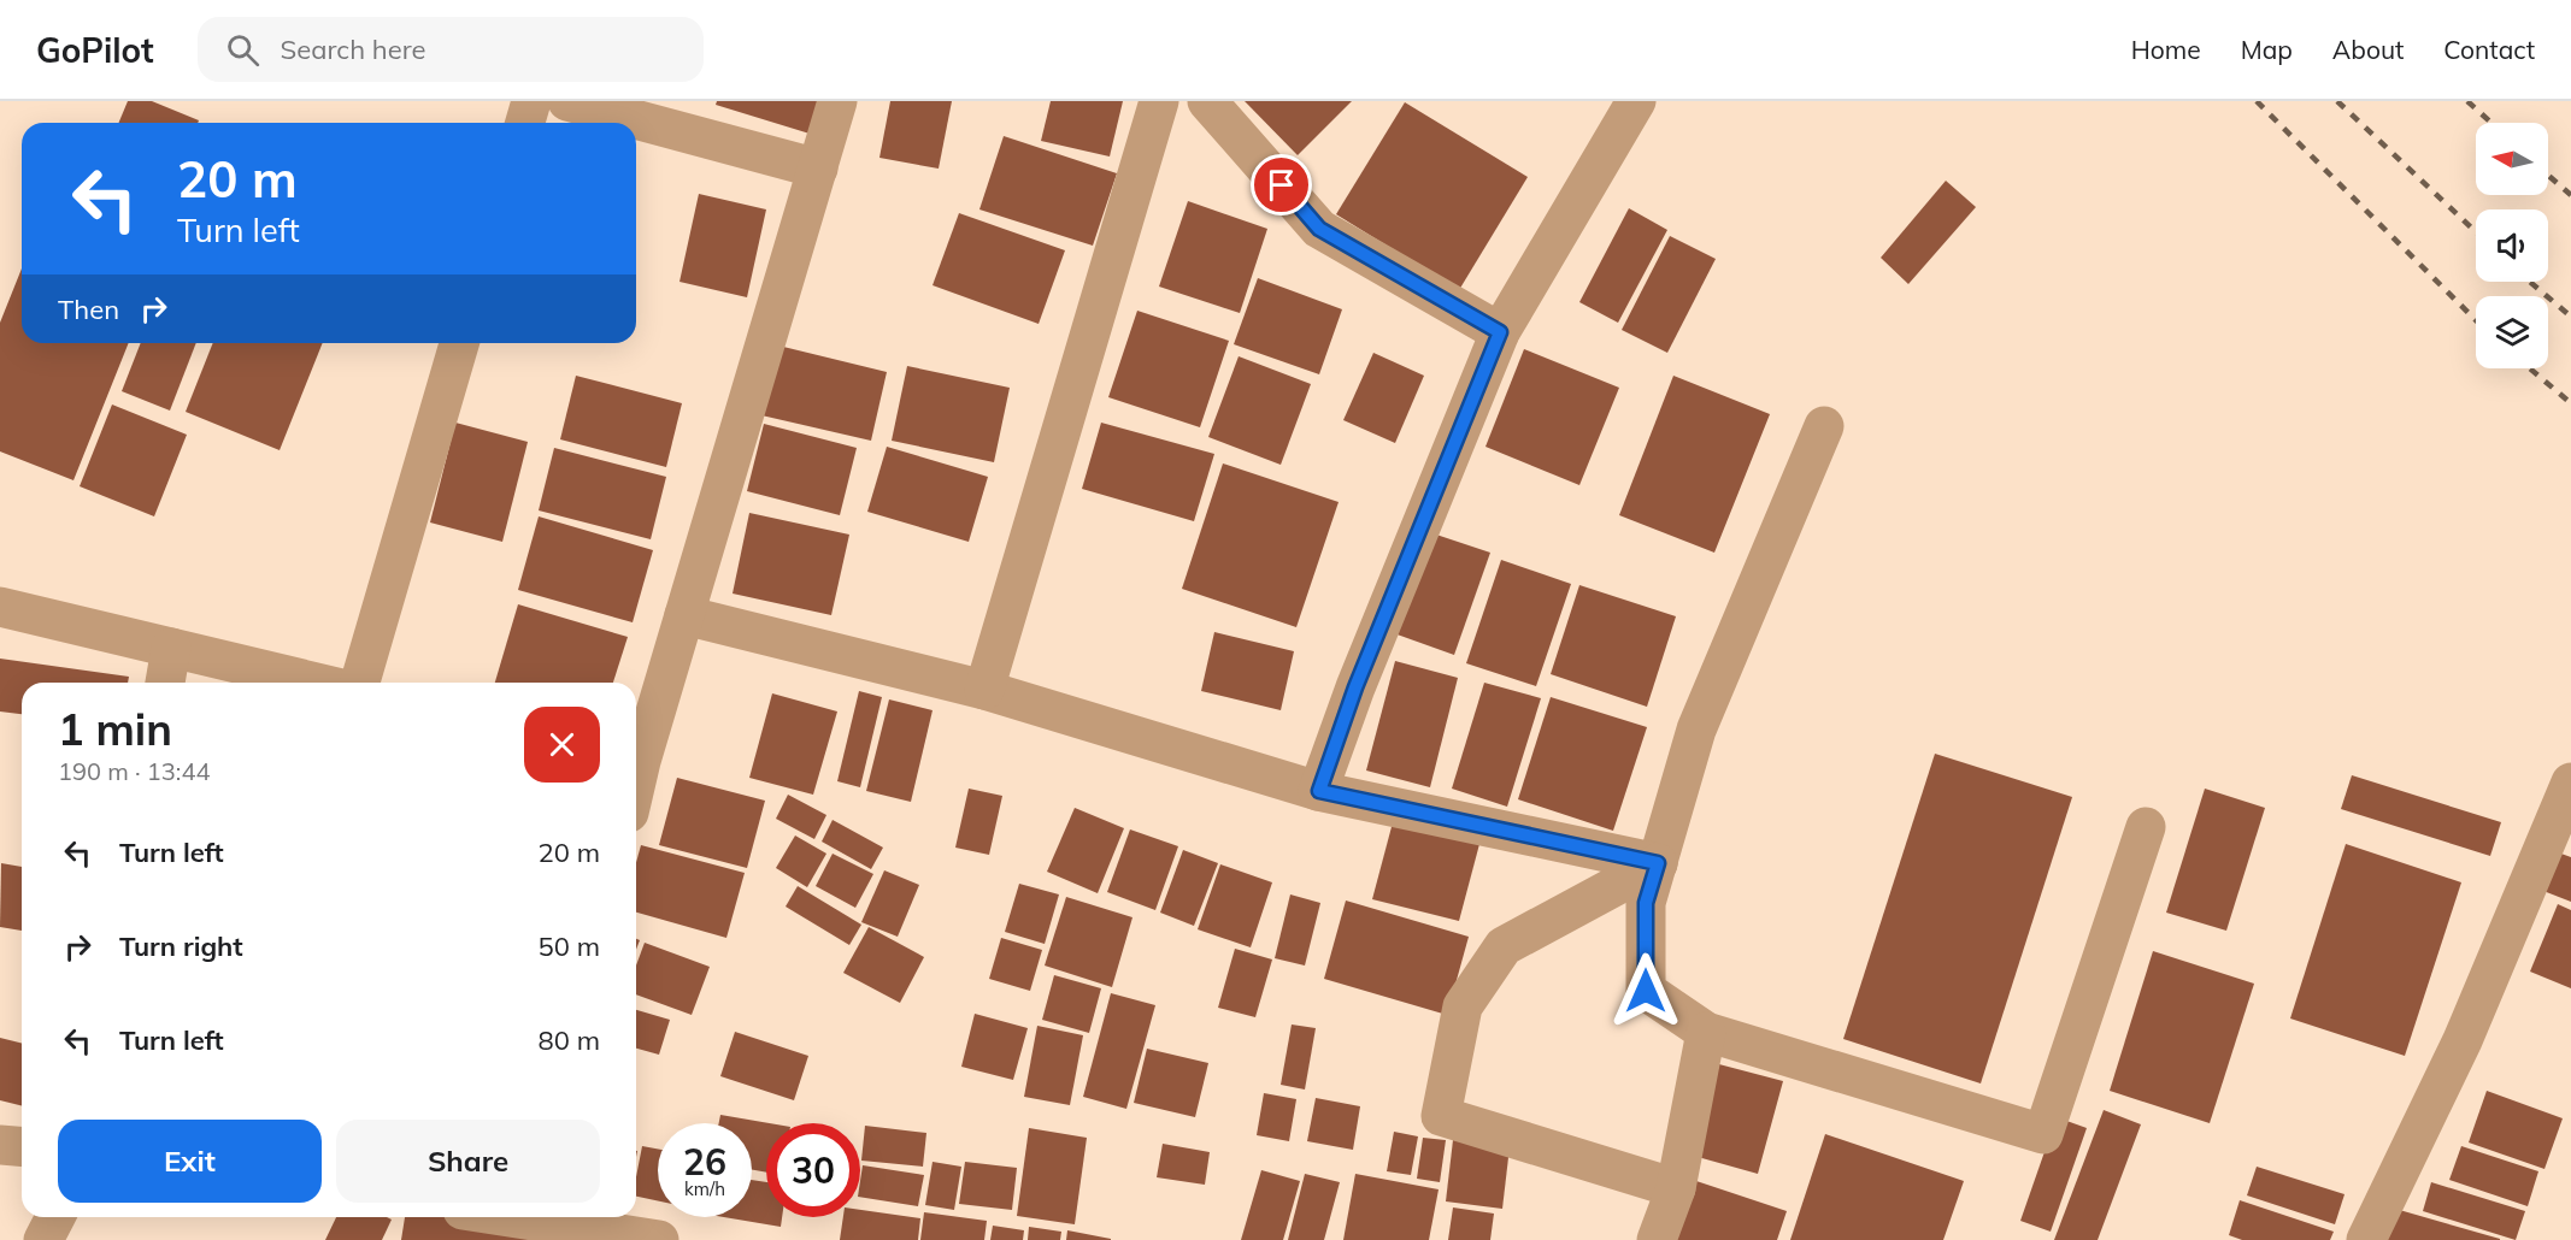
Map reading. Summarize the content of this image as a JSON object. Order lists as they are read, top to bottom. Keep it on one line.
{"north":"left","page":{"header":"GoPilot","search":"Search here","nav":["Home","Map","About","Contact"],"turn":["20 m","Turn left"],"then":"Then","heading":["1 min","190 m · 13:44"],"list":[{"name":"Turn left","value":"20 m"},{"name":"Turn right","value":"50 m"},{"name":"Turn left","value":"80 m"}],"buttons":["Exit","Share"],"speed":"26 km/h","limit":"30"}}
